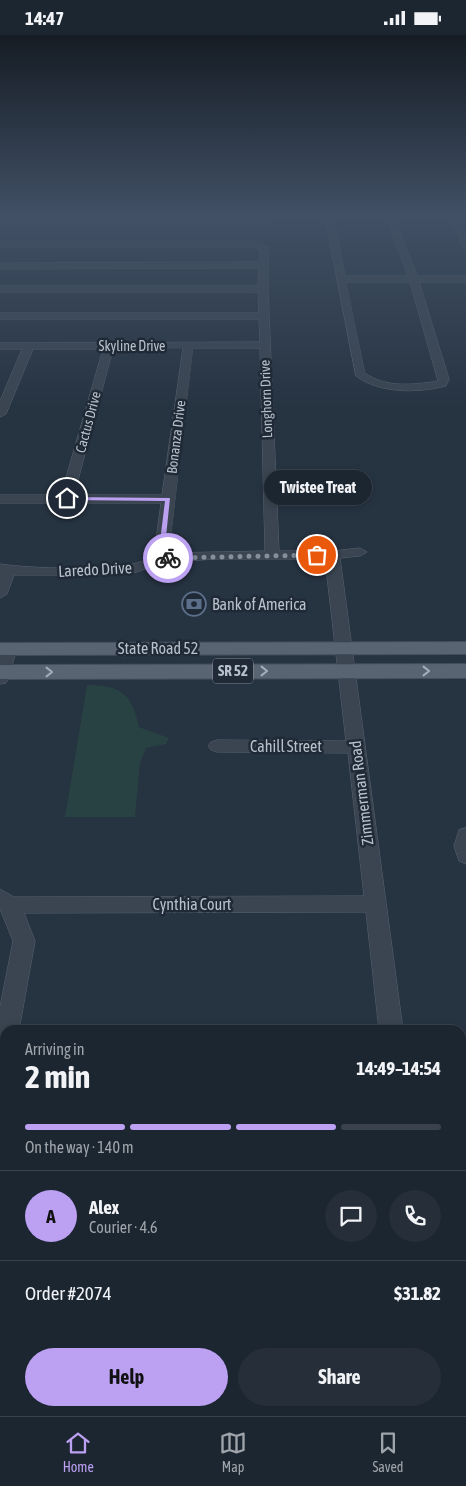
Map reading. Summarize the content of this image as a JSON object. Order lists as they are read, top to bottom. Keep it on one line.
{"streets":{"main road":["State Road 52","SR 52"],"street":["Skyline Drive","Longhorn Drive","Cactus Drive","Bonanza Drive","Laredo Drive","Cahill Street","Zimmerman Road","Cynthia Court"]},"crossings":[["Skyline Drive","Longhorn Drive"],["Skyline Drive","Cactus Drive"],["Skyline Drive","Bonanza Drive"],["Longhorn Drive","Laredo Drive"],["Bonanza Drive","Laredo Drive"],["Laredo Drive","Zimmerman Road"],["State Road 52","Zimmerman Road"],["Cahill Street","Zimmerman Road"],["Zimmerman Road","Cynthia Court"]],"places":{"other":["Twistee Treat"],"bank":["Bank of America"]},"page":{"status":"14:47","bubble":"Twistee Treat","heading":["2 min","Arriving in","14:49–14:54"],"panel":["Alex","Courier · 4.6","Order #2074","$31.82"],"bar":"On the way · 140 m","round":"A","buttons":["Help","Share"],"tabs":["Home","Map","Saved"]}}
